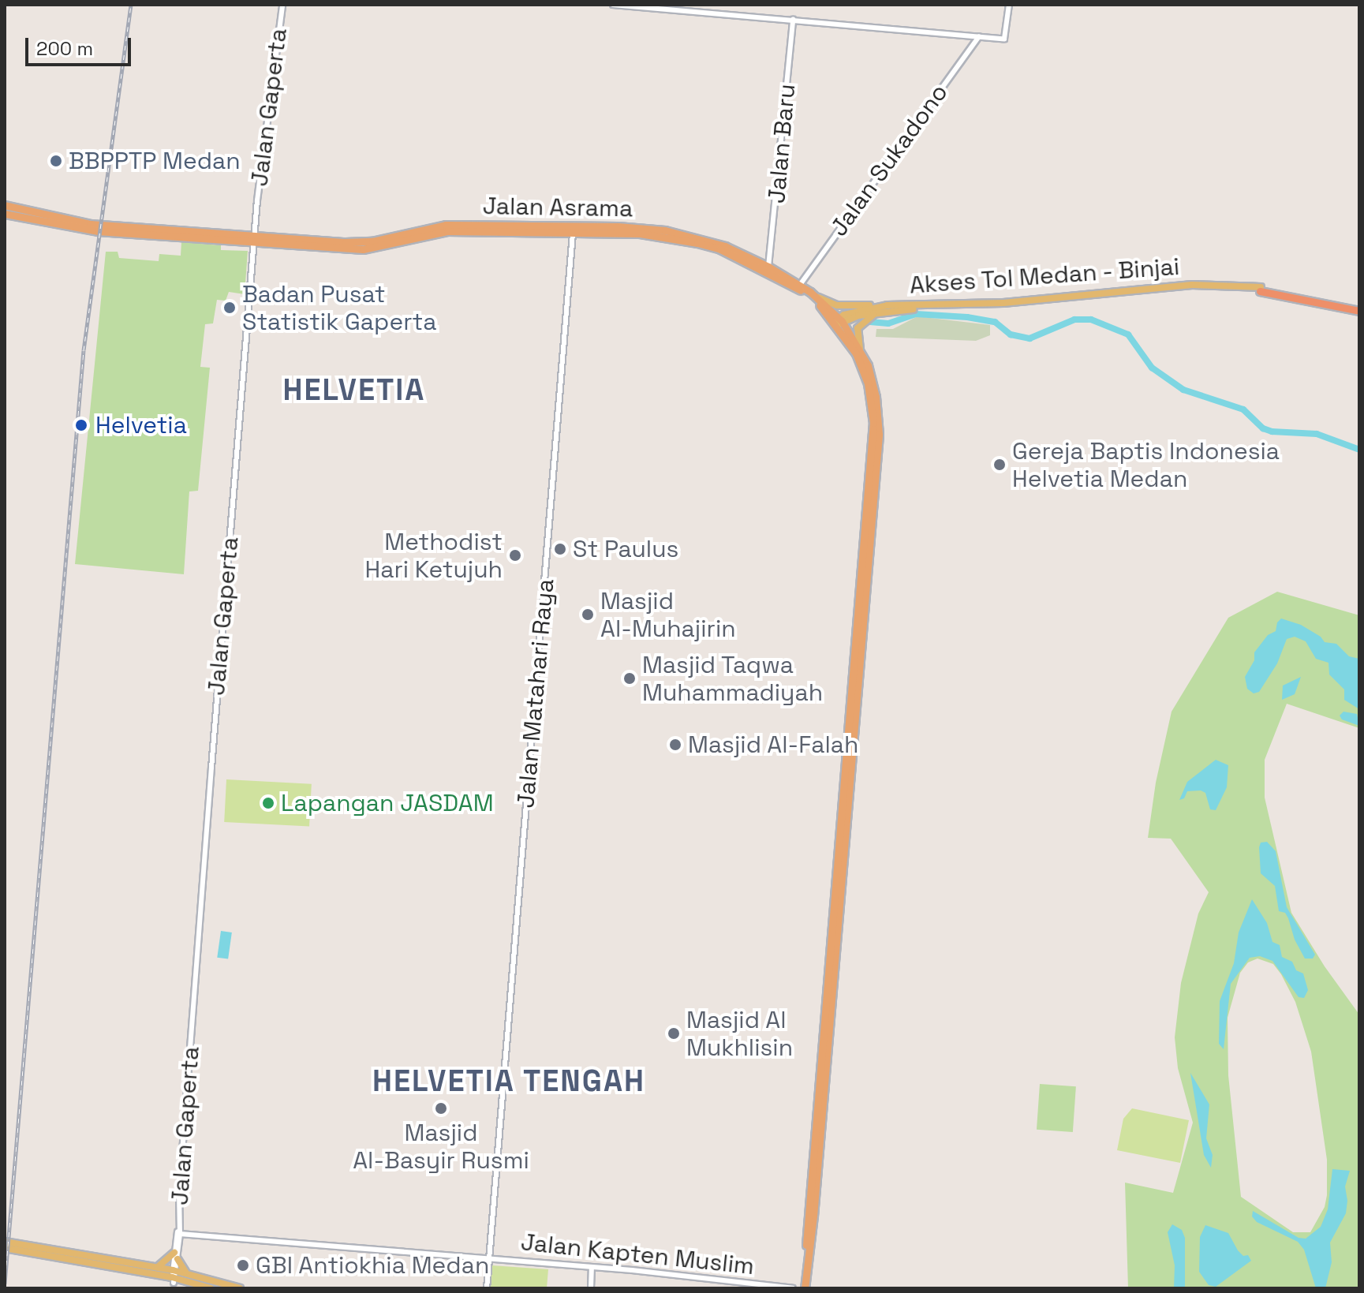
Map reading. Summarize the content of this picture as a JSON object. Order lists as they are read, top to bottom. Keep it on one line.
{"streets":{"highway":["Jalan Asrama"],"main road":["Akses Tol Medan - Binjai"],"street":["Jalan Gaperta","Jalan Baru","Jalan Sukadono","Jalan Matahari Raya","Jalan Kapten Muslim"]},"crossings":[["Jalan Gaperta","Jalan Asrama"],["Jalan Gaperta","Jalan Kapten Muslim"],["Jalan Baru","Jalan Asrama"],["Jalan Sukadono","Jalan Asrama"],["Jalan Asrama","Akses Tol Medan - Binjai"],["Jalan Asrama","Jalan Matahari Raya"],["Jalan Matahari Raya","Jalan Kapten Muslim"]],"districts":["HELVETIA","HELVETIA TENGAH"],"places":["BBPPTP Medan","Badan Pusat Statistik Gaperta","Helvetia","Gereja Baptis Indonesia Helvetia Medan","St Paulus","Methodist Hari Ketujuh","Masjid Al-Muhajirin","Masjid Taqwa Muhammadiyah","Masjid Al-Falah","Lapangan JASDAM","Masjid Al Mukhlisin","Masjid Al-Basyir Rusmi","GBI Antiokhia Medan"],"scale_bar":"200 m"}
